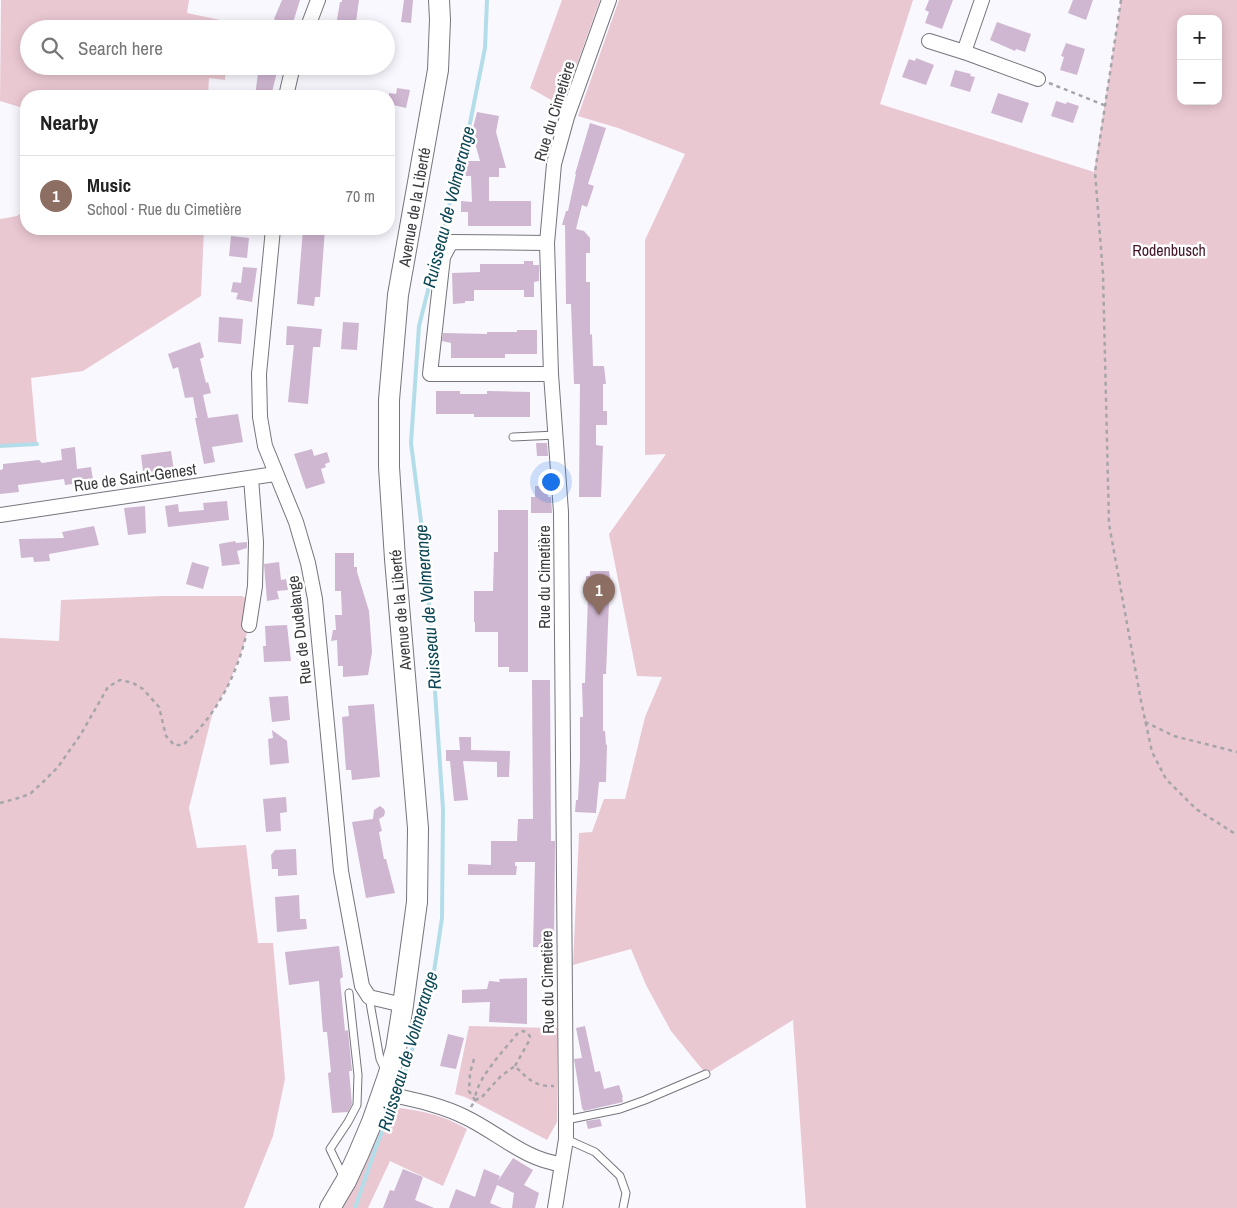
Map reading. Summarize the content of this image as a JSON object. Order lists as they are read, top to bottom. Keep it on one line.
{"streets":{"main road":["Avenue de la Liberté"],"street":["Rue du Cimetière","Rue de Saint-Genest","Rue de Dudelange"]},"crossings":[["Rue de Saint-Genest","Rue de Dudelange"]],"water":["Ruisseau de Volmerange"],"parks":["Rodenbusch"],"page":{"map_buttons":["+","−"],"search":"Search here","heading":"Nearby","list":[{"mark":"1","name":"Music","note":"School · Rue du Cimetière","value":"70 m"}],"pins":"1"}}
